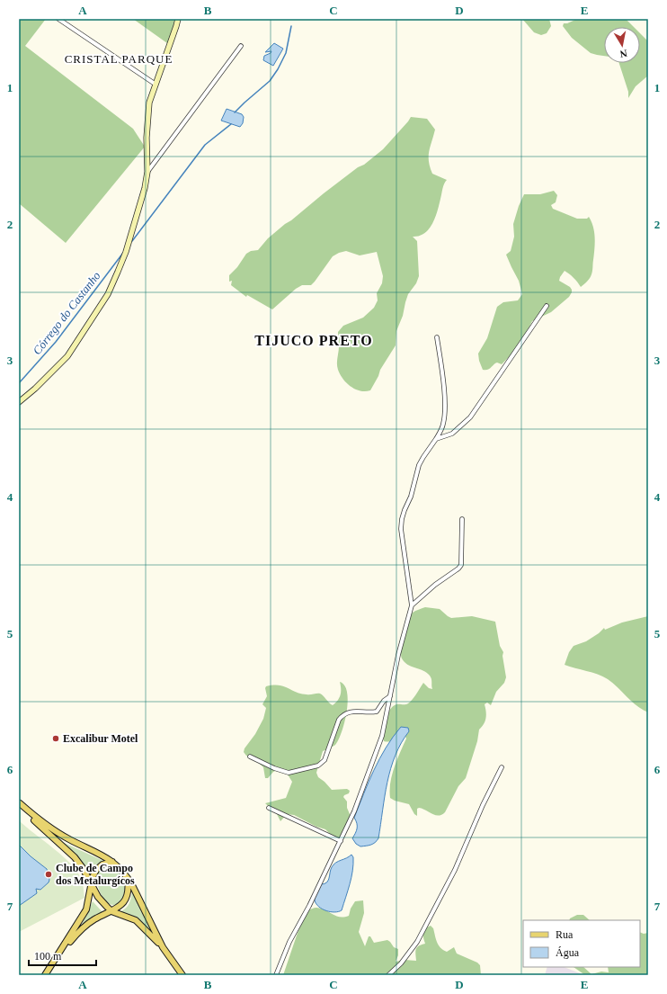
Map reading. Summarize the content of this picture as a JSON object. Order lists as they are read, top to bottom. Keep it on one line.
{"districts":["CRISTAL PARQUE","TIJUCO PRETO"],"water":["Córrego do Castanho"],"places":["Excalibur Motel","Clube de Campo dos Metalurgícos"],"legend":["Rua","Água"],"scale_bar":"100 m","north":"bottom","grid":{"columns":["A","B","C","D","E"],"rows":["1","2","3","4","5","6","7"]}}
